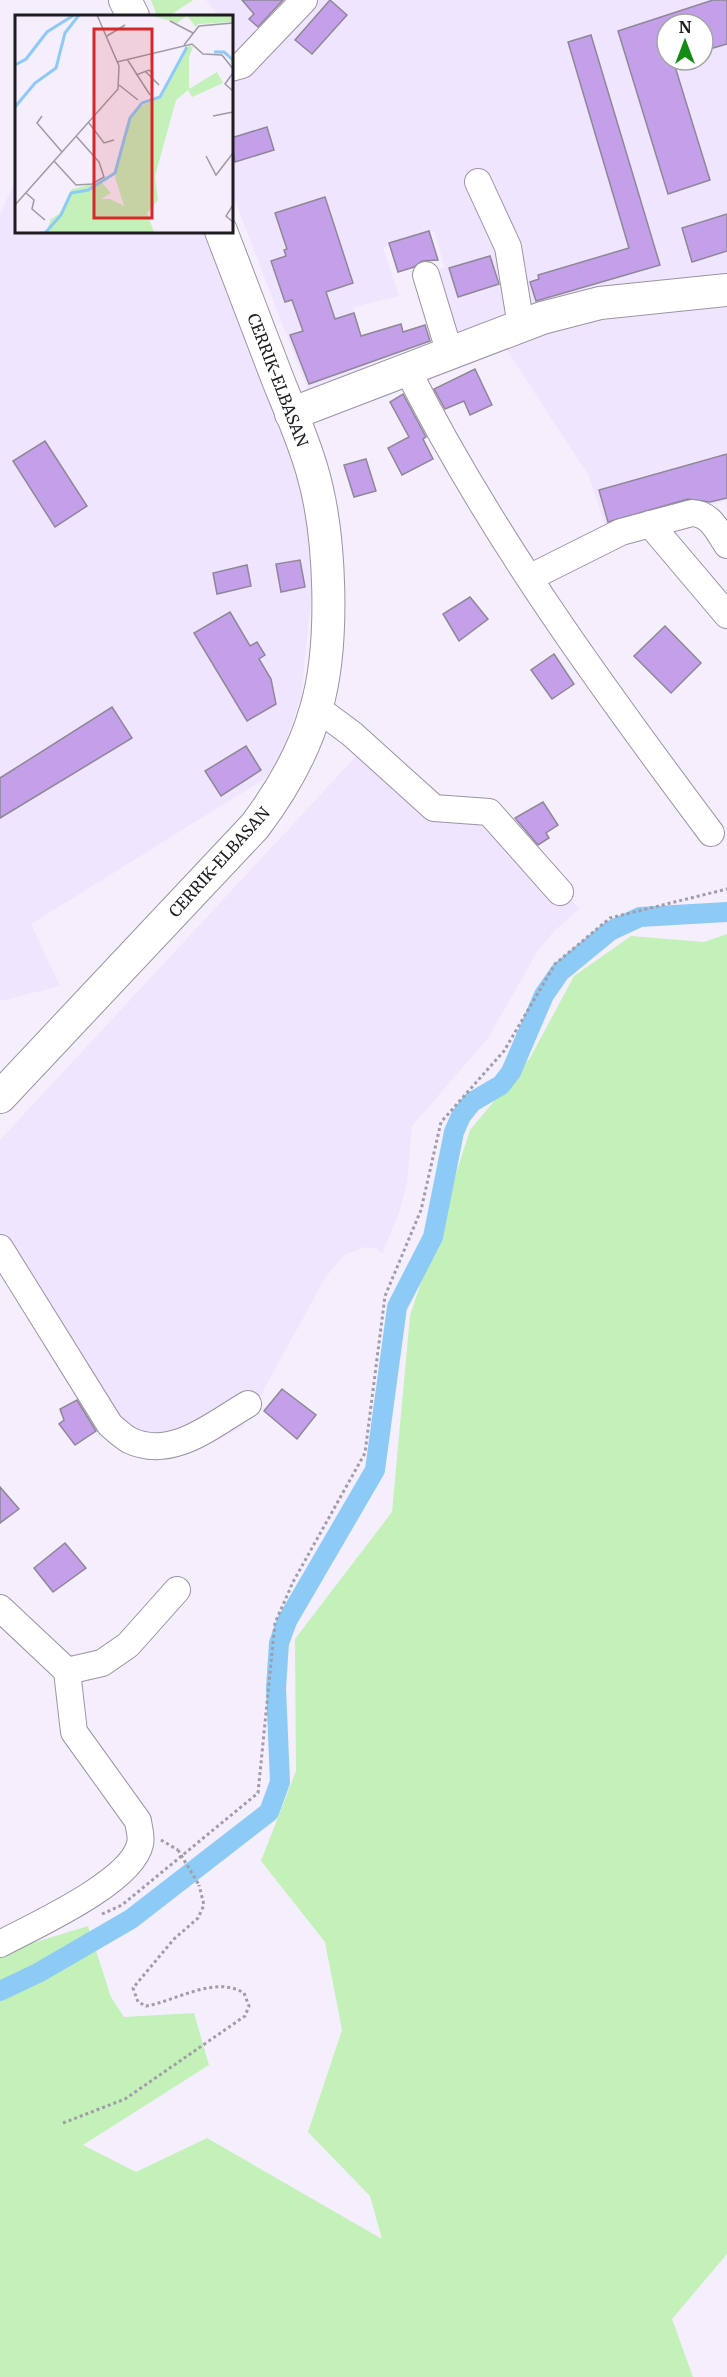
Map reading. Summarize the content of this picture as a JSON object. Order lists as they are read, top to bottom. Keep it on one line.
{"streets":{"main road":["CERRIK-ELBASAN"]},"north":"top"}
